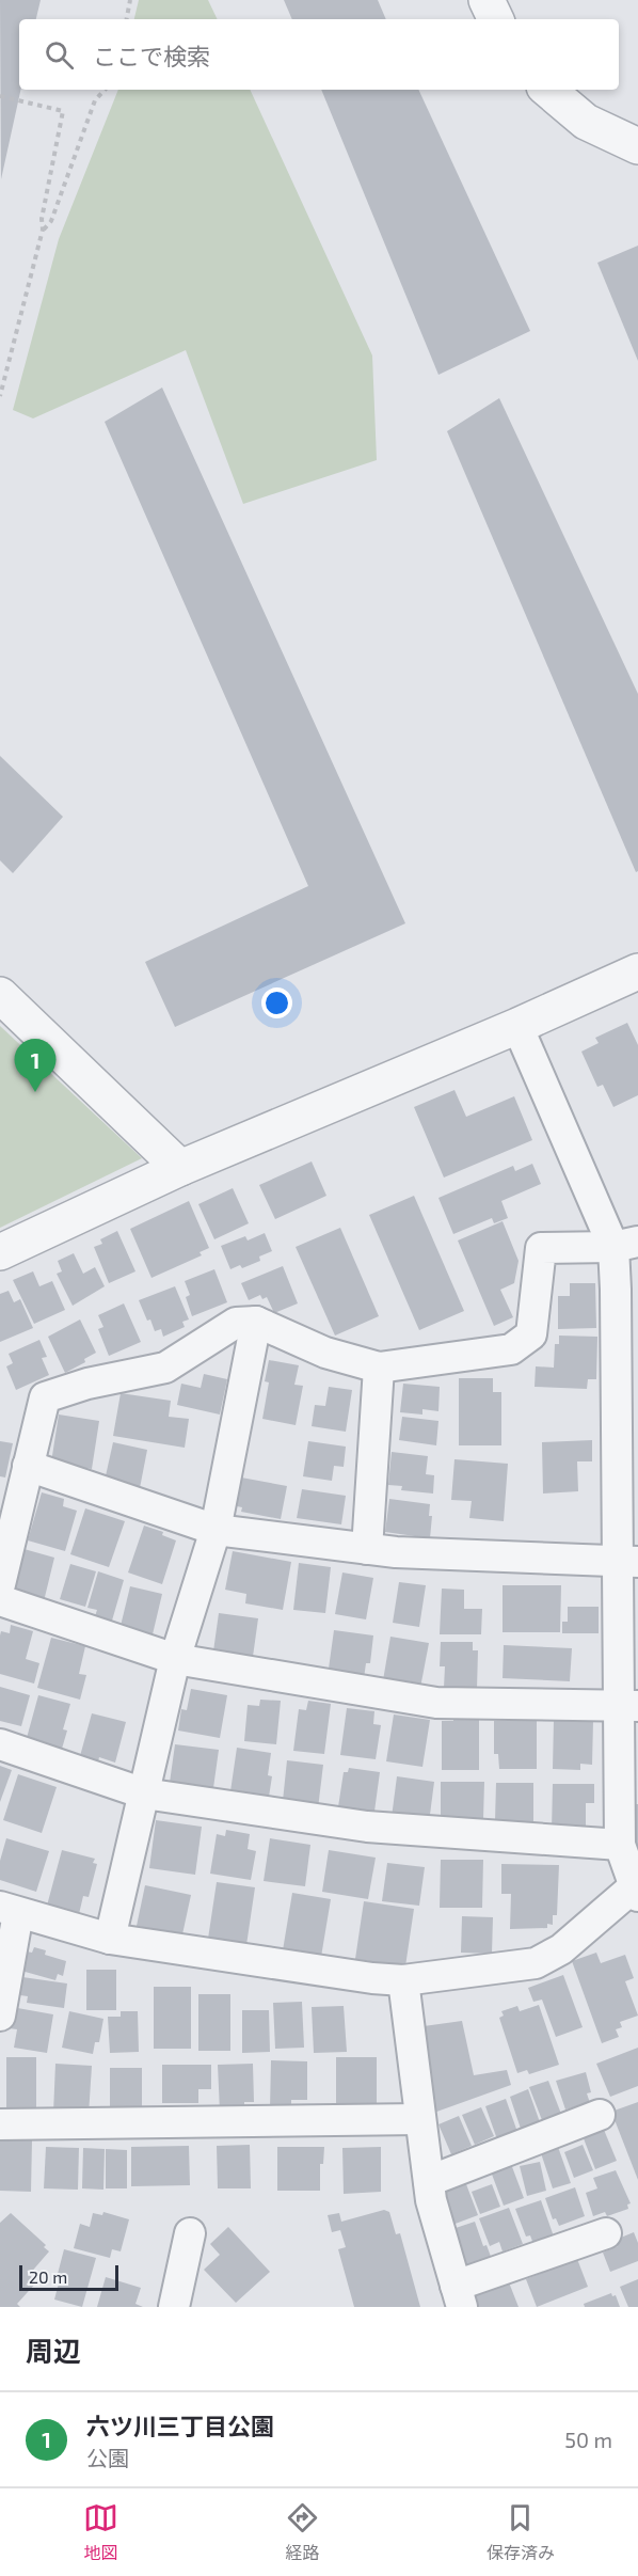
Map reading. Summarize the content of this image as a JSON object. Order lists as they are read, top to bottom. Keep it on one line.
{"scale_bar":"20 m","page":{"search":"ここで検索","pins":"1","scale":"20 m","heading":"周辺","list":[{"mark":"1","name":"六ツ川三丁目公園","note":"公園","value":"50 m"}],"nav":["地図","経路","保存済み"]}}
